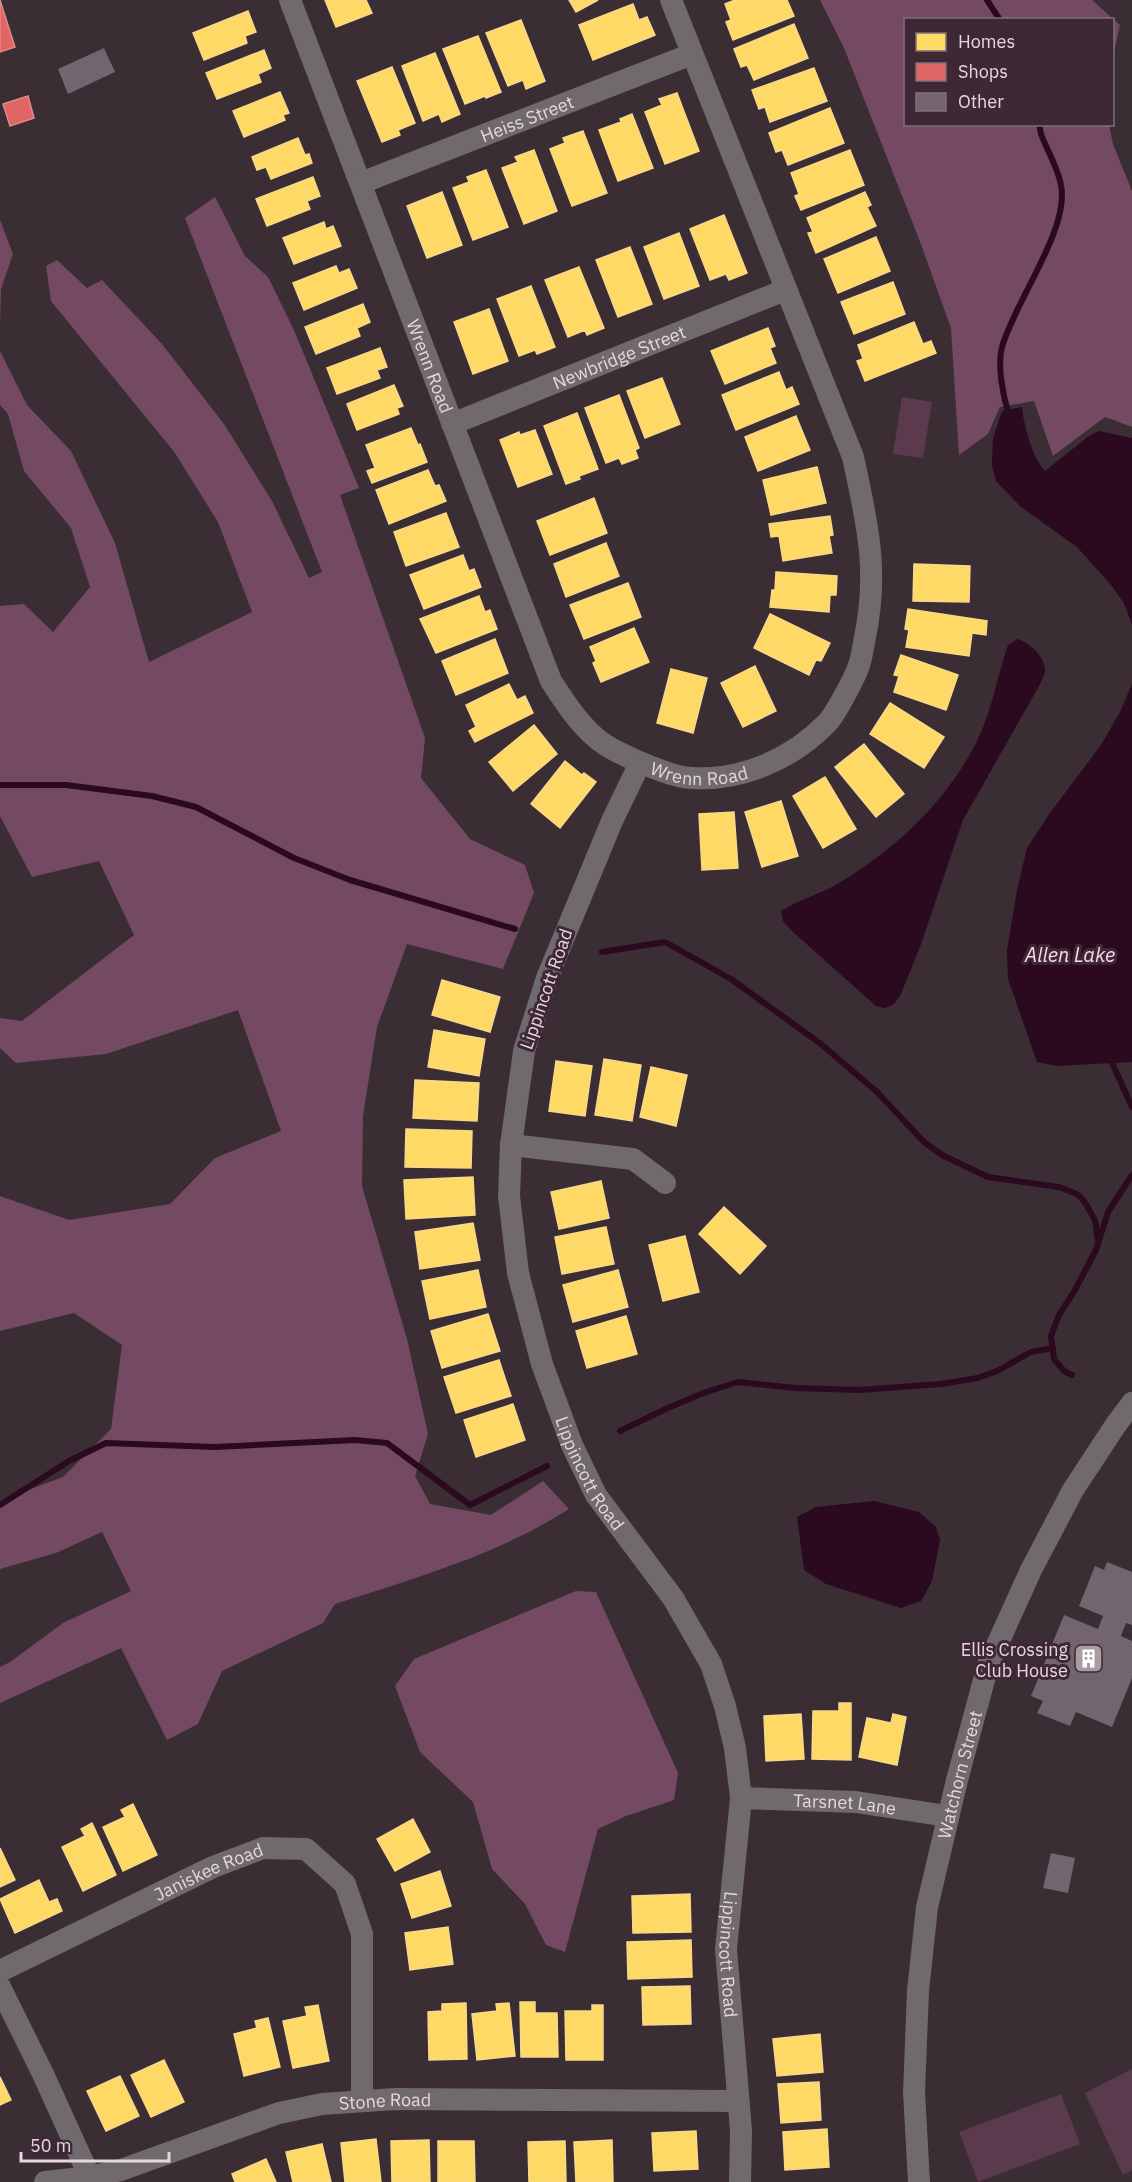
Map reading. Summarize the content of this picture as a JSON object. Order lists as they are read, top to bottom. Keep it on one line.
{"streets":{"street":["Heiss Street","Newbridge Street","Wrenn Road","Lippincott Road","Watchorn Street","Tarsnet Lane","Janiskee Road","Stone Road"]},"crossings":[["Heiss Street","Wrenn Road"],["Newbridge Street","Wrenn Road"],["Wrenn Road","Lippincott Road"],["Lippincott Road","Tarsnet Lane"],["Lippincott Road","Stone Road"],["Watchorn Street","Tarsnet Lane"],["Janiskee Road","Stone Road"]],"water":["Allen Lake"],"places":{"building":["Ellis Crossing Club House"]},"legend":["Homes","Shops","Other"],"scale_bar":"50 m"}
